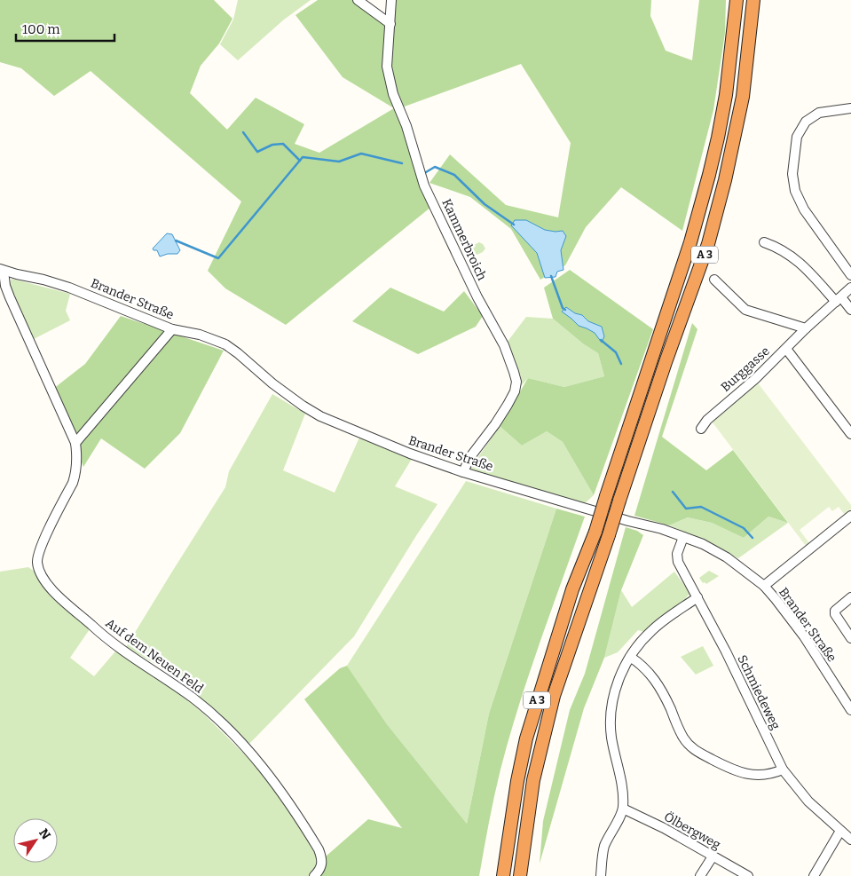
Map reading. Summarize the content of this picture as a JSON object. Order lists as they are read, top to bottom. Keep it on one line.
{"streets":{"highway":["A 3"],"street":["Kammerbroich","Brander Straße","Burggasse","Auf dem Neuen Feld","Schmiedeweg","Ölbergweg"]},"crossings":[["Kammerbroich","Brander Straße"],["Brander Straße","Auf dem Neuen Feld"],["Brander Straße","Schmiedeweg"]],"scale_bar":"100 m","north":"top right"}
